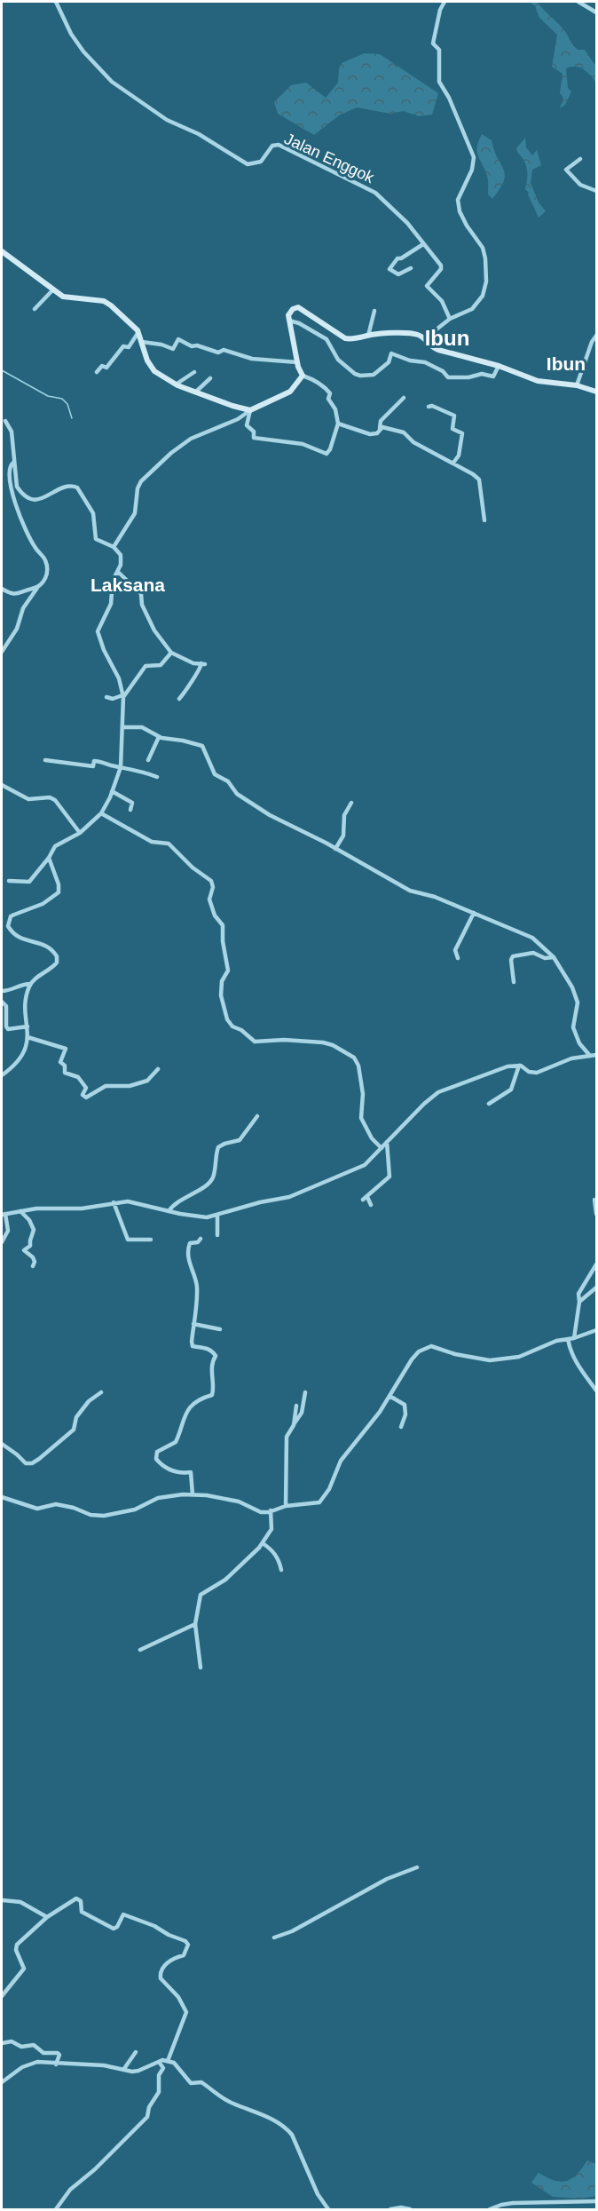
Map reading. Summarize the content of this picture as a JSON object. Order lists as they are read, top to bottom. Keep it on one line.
{"streets":{"street":["Jalan Enggok"]},"districts":["Ibun","Ibun","Laksana"]}
